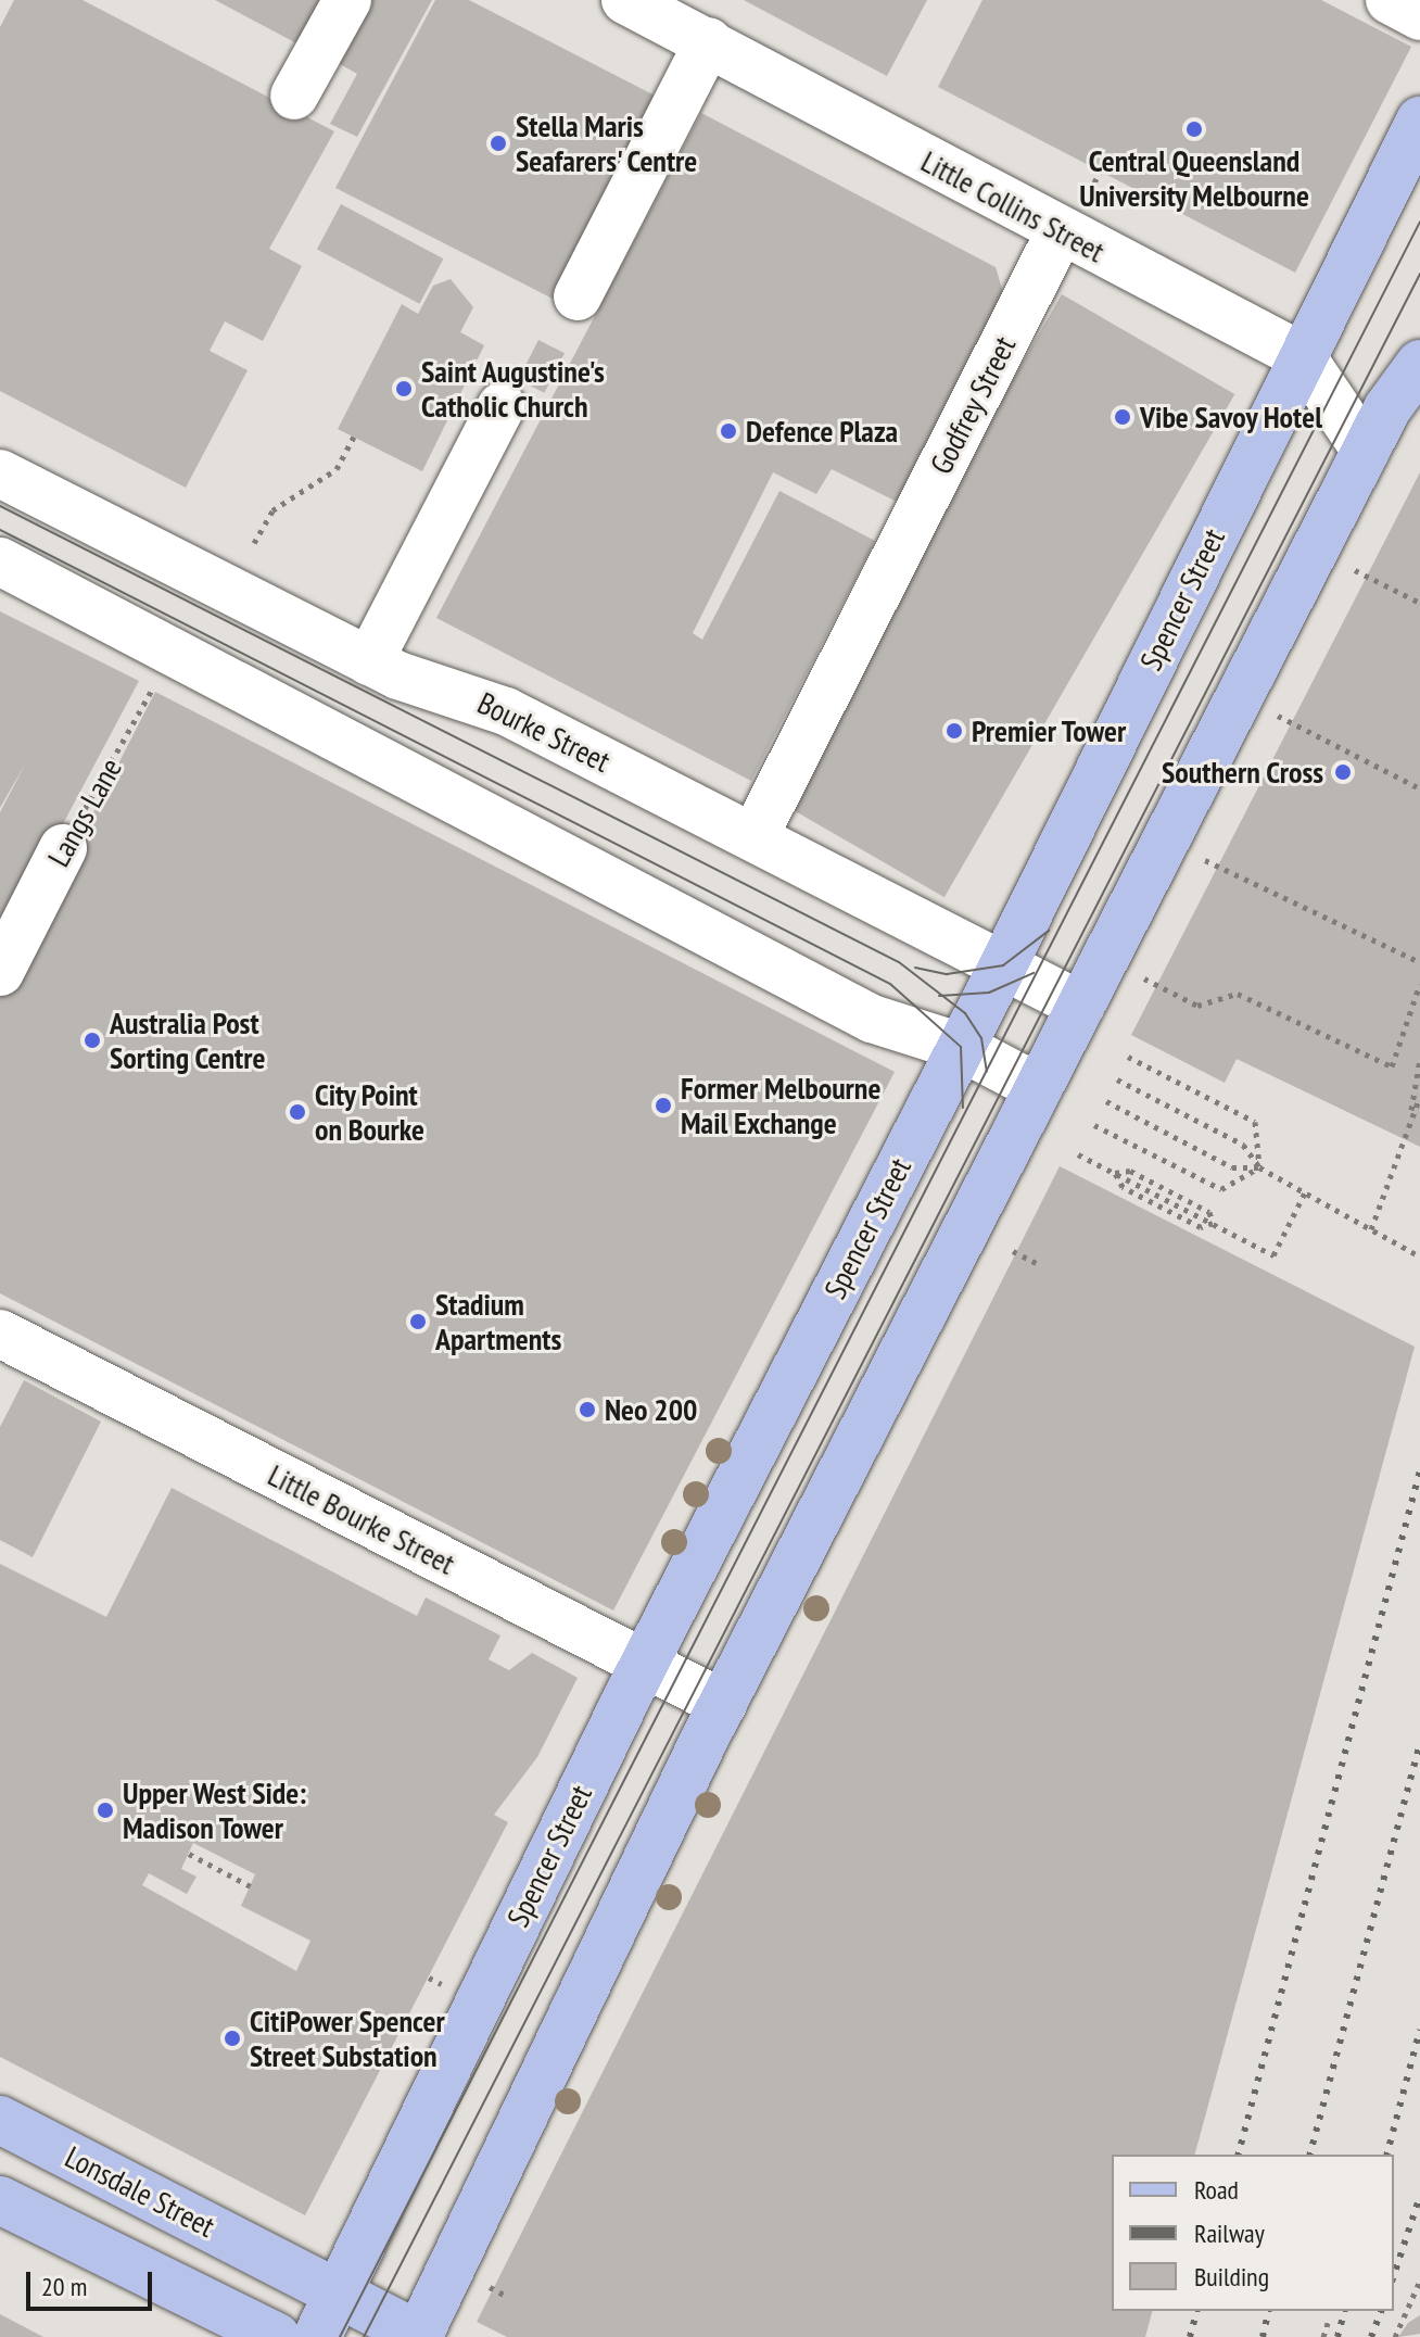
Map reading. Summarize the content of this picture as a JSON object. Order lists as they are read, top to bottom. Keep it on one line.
{"streets":{"main road":["Spencer Street","Lonsdale Street"],"street":["Little Collins Street","Godfrey Street","Bourke Street","Langs Lane","Little Bourke Street"]},"crossings":[["Little Collins Street","Godfrey Street"],["Little Collins Street","Spencer Street"],["Godfrey Street","Bourke Street"],["Spencer Street","Bourke Street"],["Spencer Street","Little Bourke Street"],["Spencer Street","Lonsdale Street"]],"places":["Central Queensland University Melbourne","Stella Maris Seafarers' Centre","Saint Augustine's Catholic Church","Vibe Savoy Hotel","Defence Plaza","Premier Tower","Southern Cross","Australia Post Sorting Centre","Former Melbourne Mail Exchange","City Point on Bourke","Stadium Apartments","Neo 200","Upper West Side: Madison Tower","CitiPower Spencer Street Substation"],"legend":["Road","Railway","Building"],"scale_bar":"20 m"}
